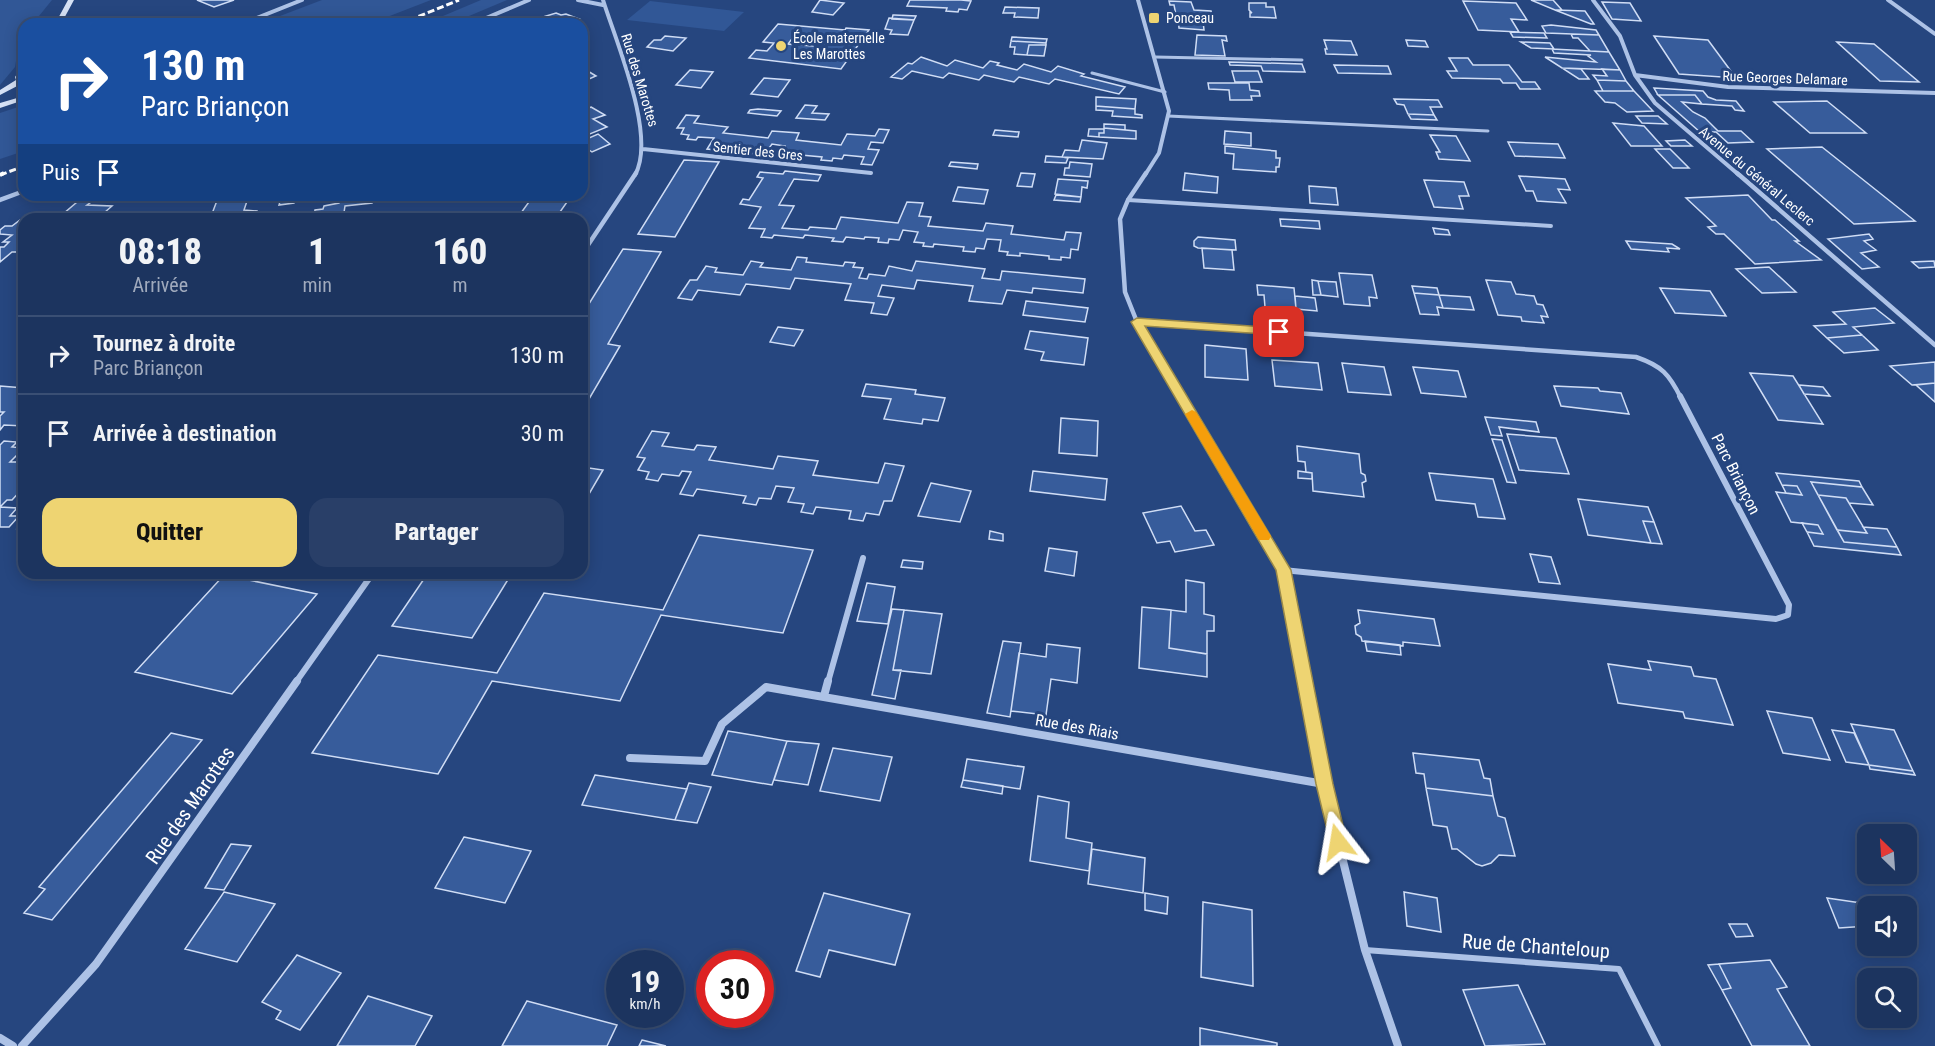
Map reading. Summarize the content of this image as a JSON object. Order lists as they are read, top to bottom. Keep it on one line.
{"streets":{"street":["Rue Georges Delamare","Rue des Marottes","Sentier des Gres","Avenue du Général Leclerc","Parc Briançon","Rue des Riais"],"lane":["Rue de Chanteloup"]},"crossings":[["Rue Georges Delamare","Avenue du Général Leclerc"],["Rue des Marottes","Sentier des Gres"]],"places":{"transit":["Ponceau"],"other":["École maternelle Les Marottes"]},"north":"top left","page":{"turn":["130 m","Parc Briançon"],"then":"Puis","eta":["08:18","Arrivée","1","min","160","m"],"list":[{"name":"Tournez à droite","note":"Parc Briançon","value":"130 m"},{"name":"Arrivée à destination","value":"30 m"}],"buttons":["Quitter","Partager"],"speed":"19 km/h","limit":"30"}}
